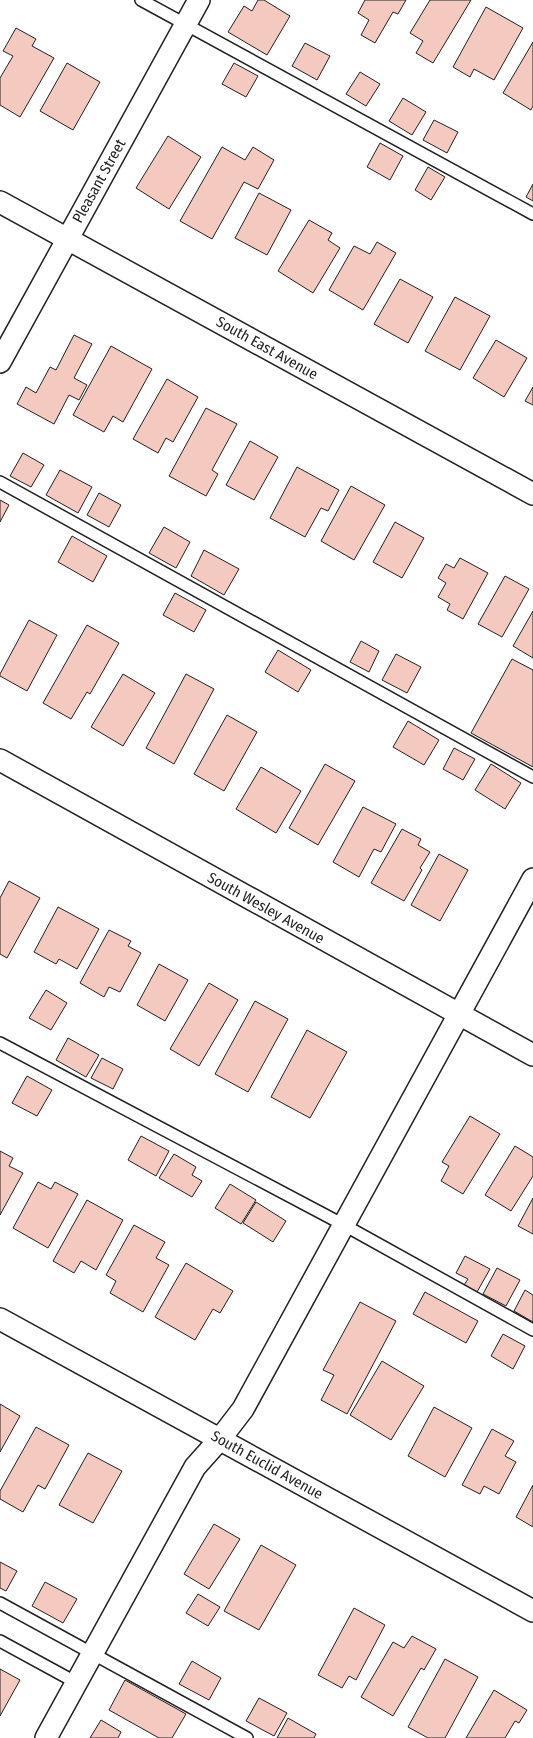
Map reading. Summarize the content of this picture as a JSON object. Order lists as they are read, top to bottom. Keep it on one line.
{"streets":{"street":["Pleasant Street","South East Avenue","South Wesley Avenue","South Euclid Avenue"]},"crossings":[["Pleasant Street","South East Avenue"]]}
